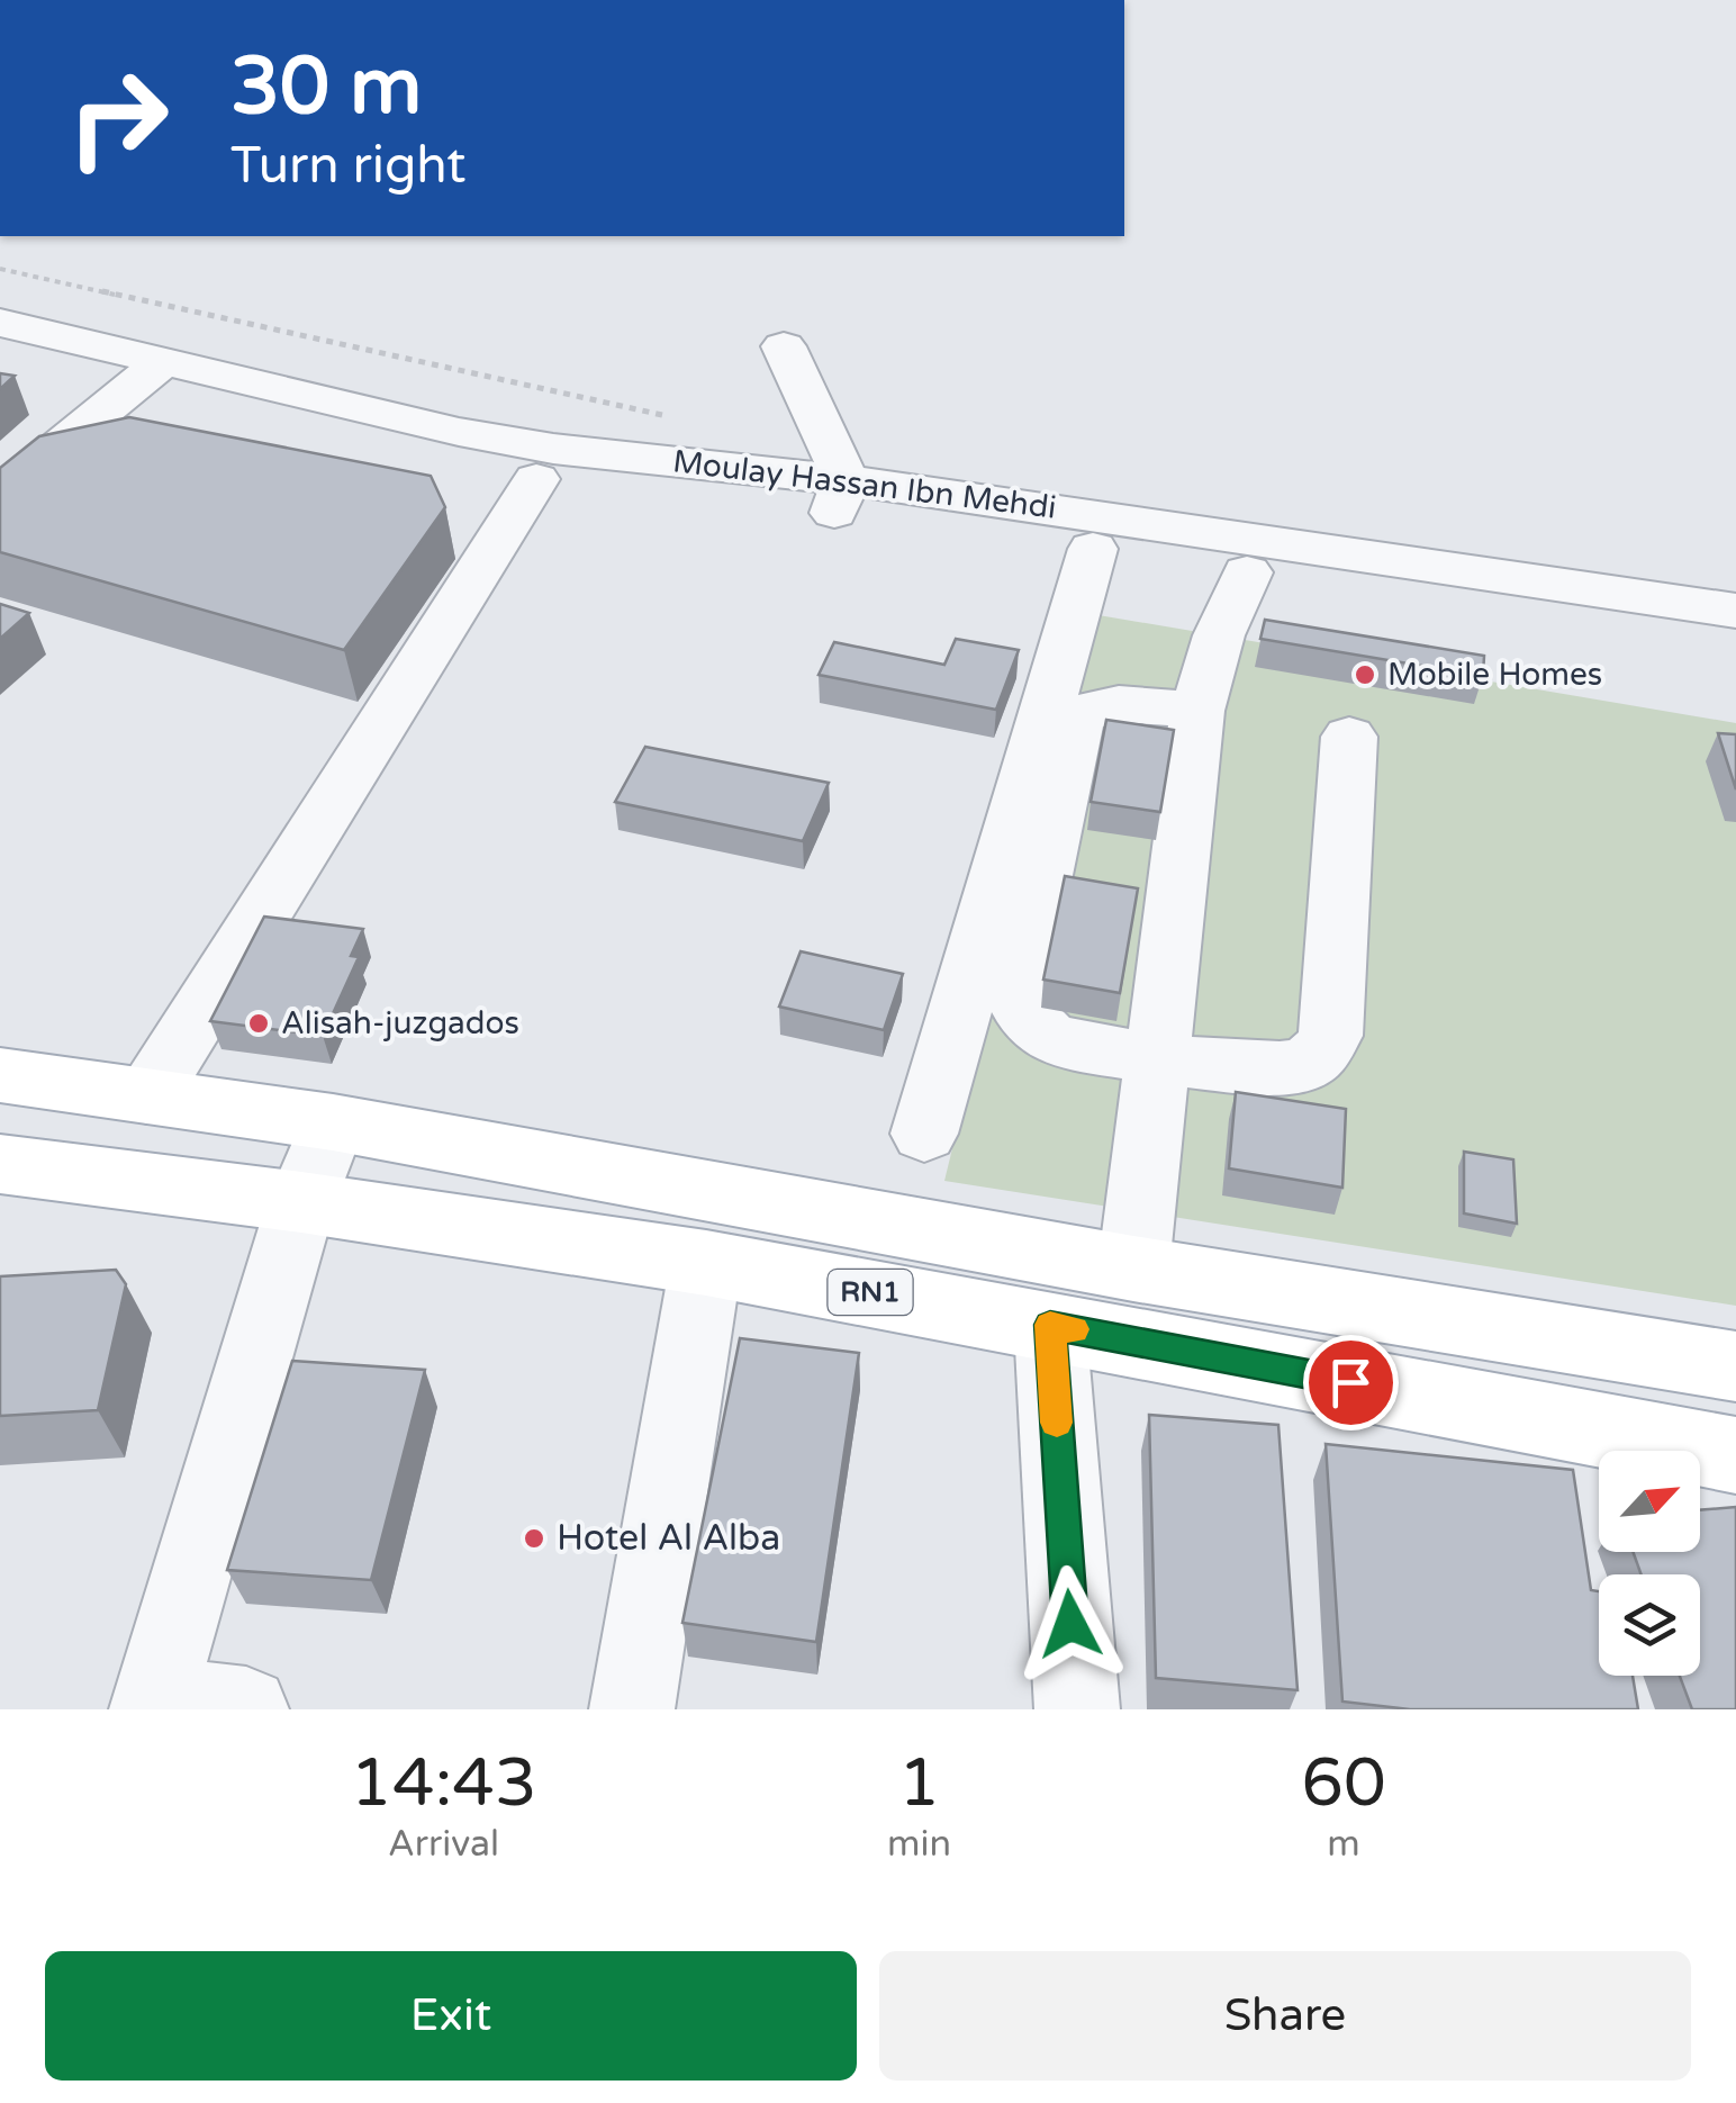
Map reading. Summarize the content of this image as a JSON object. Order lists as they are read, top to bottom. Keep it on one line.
{"streets":{"main road":["RN1"],"street":["Moulay Hassan Ibn Mehdi"]},"places":["Mobile Homes","Alisah-juzgados","Hotel Al Alba"],"north":"top right","page":{"turn":["30 m","Turn right"],"eta":["14:43","Arrival","1","min","60","m"],"buttons":["Exit","Share"]}}
